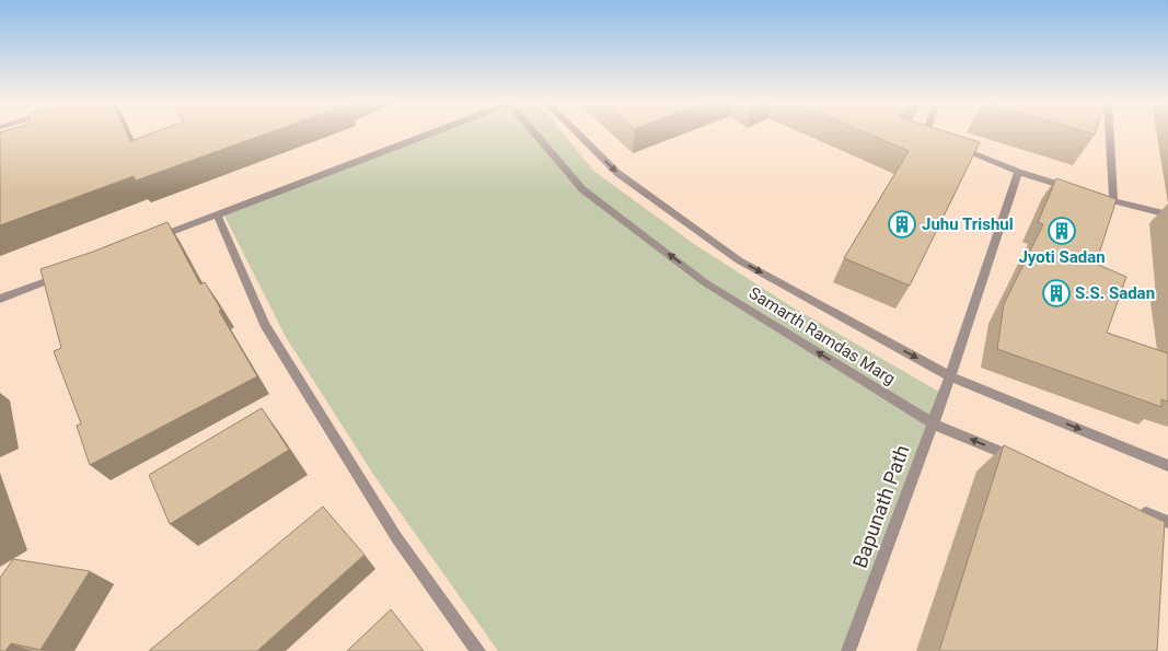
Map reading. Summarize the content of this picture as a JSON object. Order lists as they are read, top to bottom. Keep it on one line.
{"streets":{"street":["Samarth Ramdas Marg","Bapunath Path"]},"crossings":[["Samarth Ramdas Marg","Bapunath Path"]],"places":{"building":["Juhu Trishul","Jyoti Sadan","S.S. Sadan"]}}
